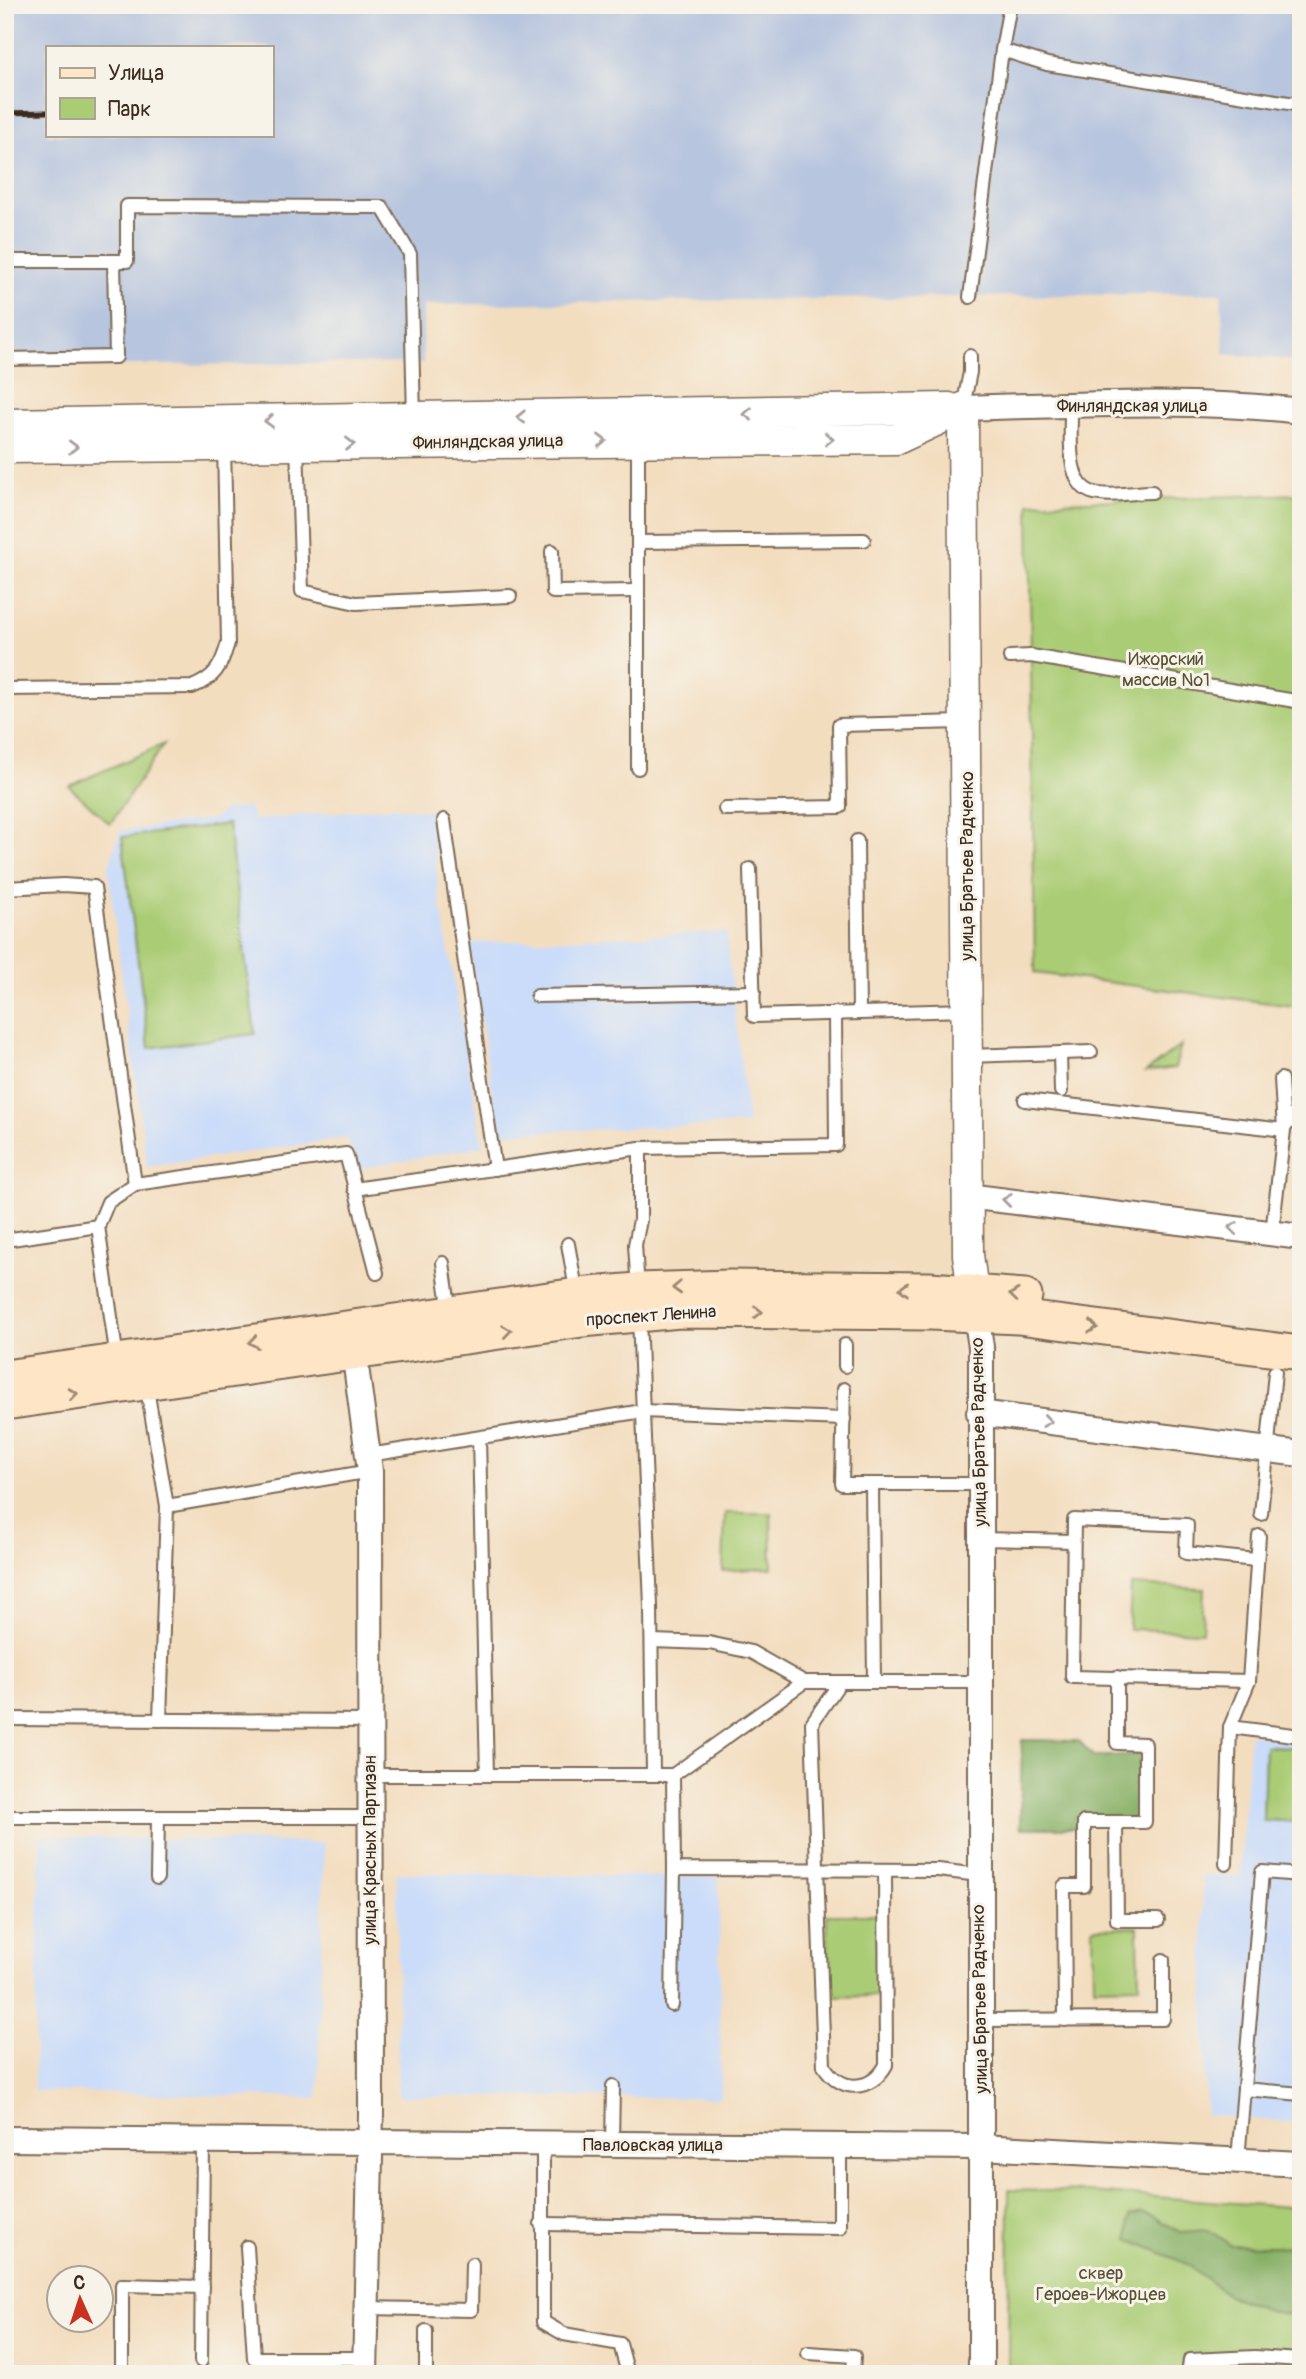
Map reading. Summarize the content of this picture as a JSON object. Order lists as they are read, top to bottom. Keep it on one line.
{"streets":{"main road":["проспект Ленина"],"street":["Финляндская улица","улица Братьев Радченко","улица Красных Партизан","Павловская улица"]},"crossings":[["Финляндская улица","улица Братьев Радченко"],["улица Братьев Радченко","проспект Ленина"],["улица Братьев Радченко","Павловская улица"],["проспект Ленина","улица Красных Партизан"],["улица Красных Партизан","Павловская улица"]],"parks":["Ижорский массив №1","сквер Героев-Ижорцев"],"legend":["Улица","Парк"],"north":"top"}
